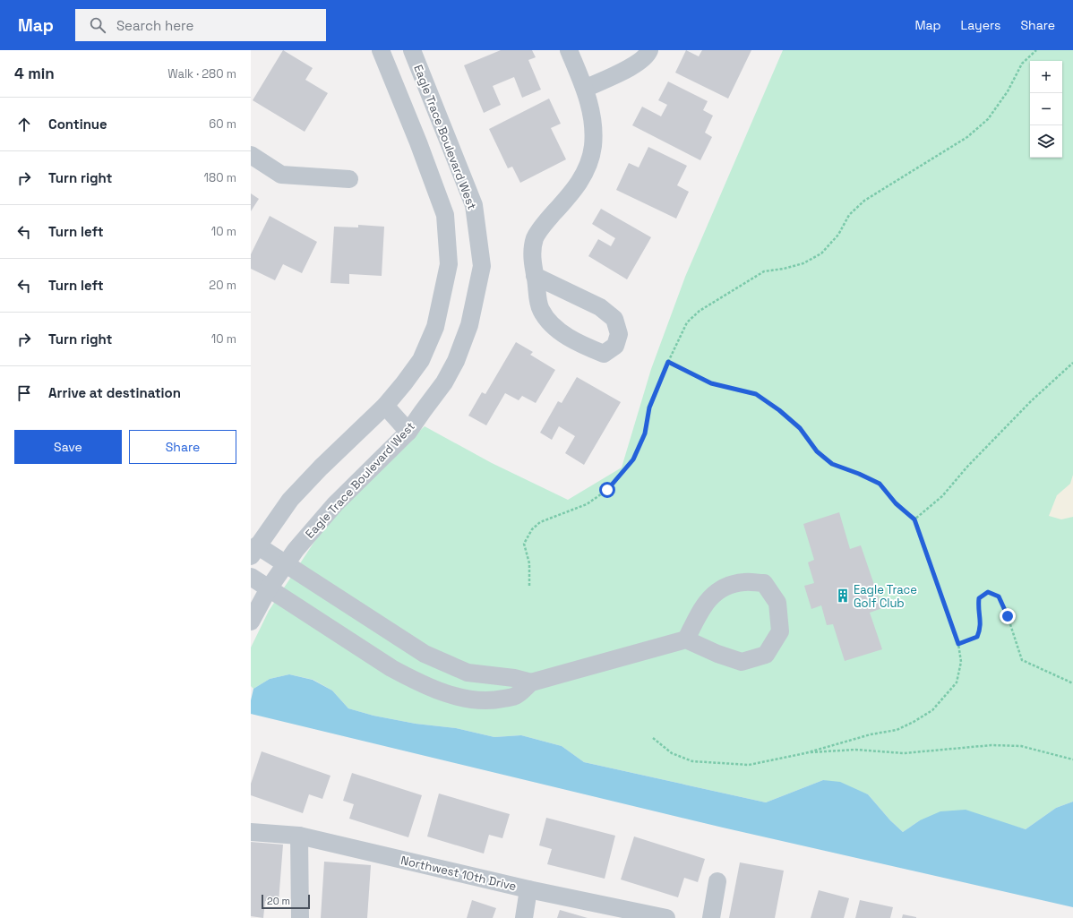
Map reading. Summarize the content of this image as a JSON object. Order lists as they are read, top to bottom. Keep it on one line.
{"streets":{"street":["Eagle Trace Boulevard West","Northwest 10th Drive"]},"places":{"building":["Eagle Trace Golf Club"]},"scale_bar":"20 m","page":{"header":"Map","search":"Search here","nav":["Map","Layers","Share"],"heading":["4 min","Walk · 280 m"],"map_buttons":["+","−"],"list":[["Continue","60 m"],["Turn right","180 m"],["Turn left","10 m"],["Turn left","20 m"],["Turn right","10 m"],"Arrive at destination"],"buttons":["Save","Share"],"scale":"20 m"}}
